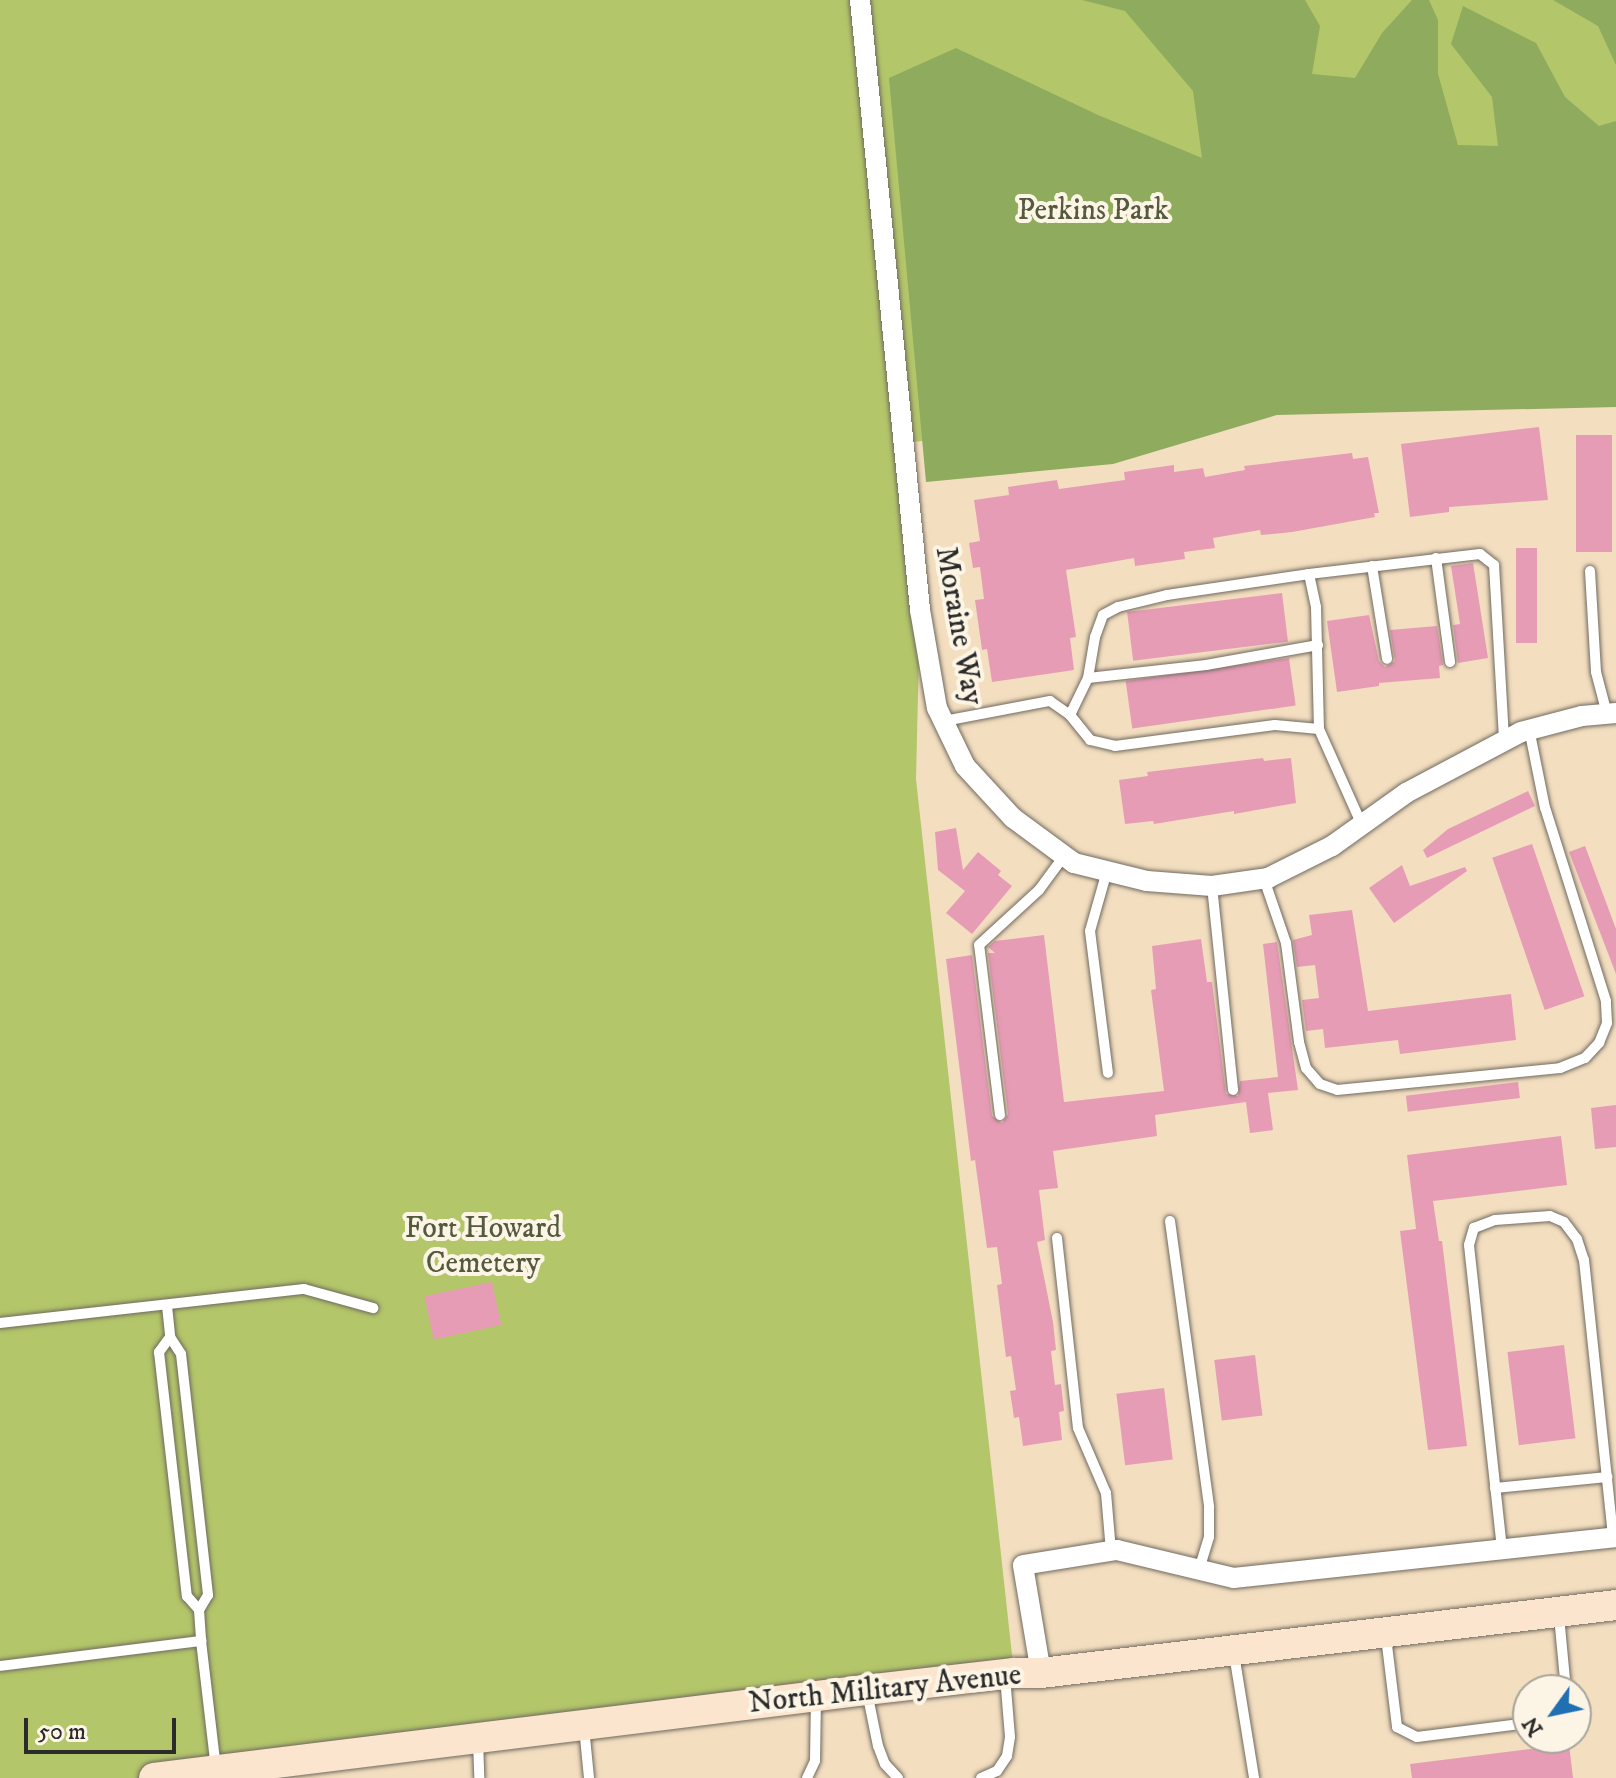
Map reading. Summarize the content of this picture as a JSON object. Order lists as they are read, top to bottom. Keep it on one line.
{"streets":{"main road":["North Military Avenue"],"street":["Moraine Way"]},"parks":["Perkins Park","Fort Howard Cemetery"],"scale_bar":"50 m","north":"bottom left"}
